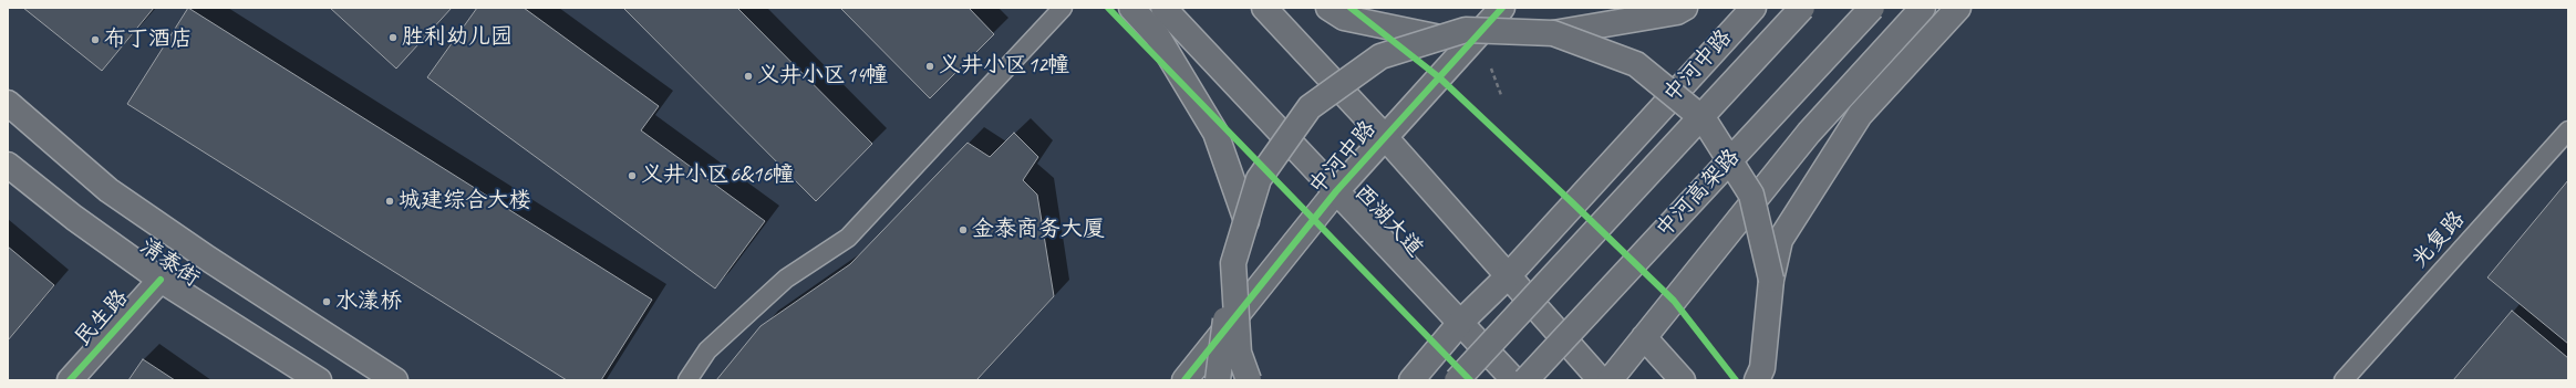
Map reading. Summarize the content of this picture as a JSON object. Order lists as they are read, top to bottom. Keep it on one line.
{"streets":{"main road":["中河中路","中河高架路","西湖大道","清泰街","民生路"],"lane":["光复路"]},"crossings":[["中河中路","西湖大道"],["清泰街","民生路"]],"places":["胜利幼儿园","布丁酒店","义井小区12幢","义井小区14幢","义井小区6&16幢","城建综合大楼","金泰商务大厦","水漾桥"]}
